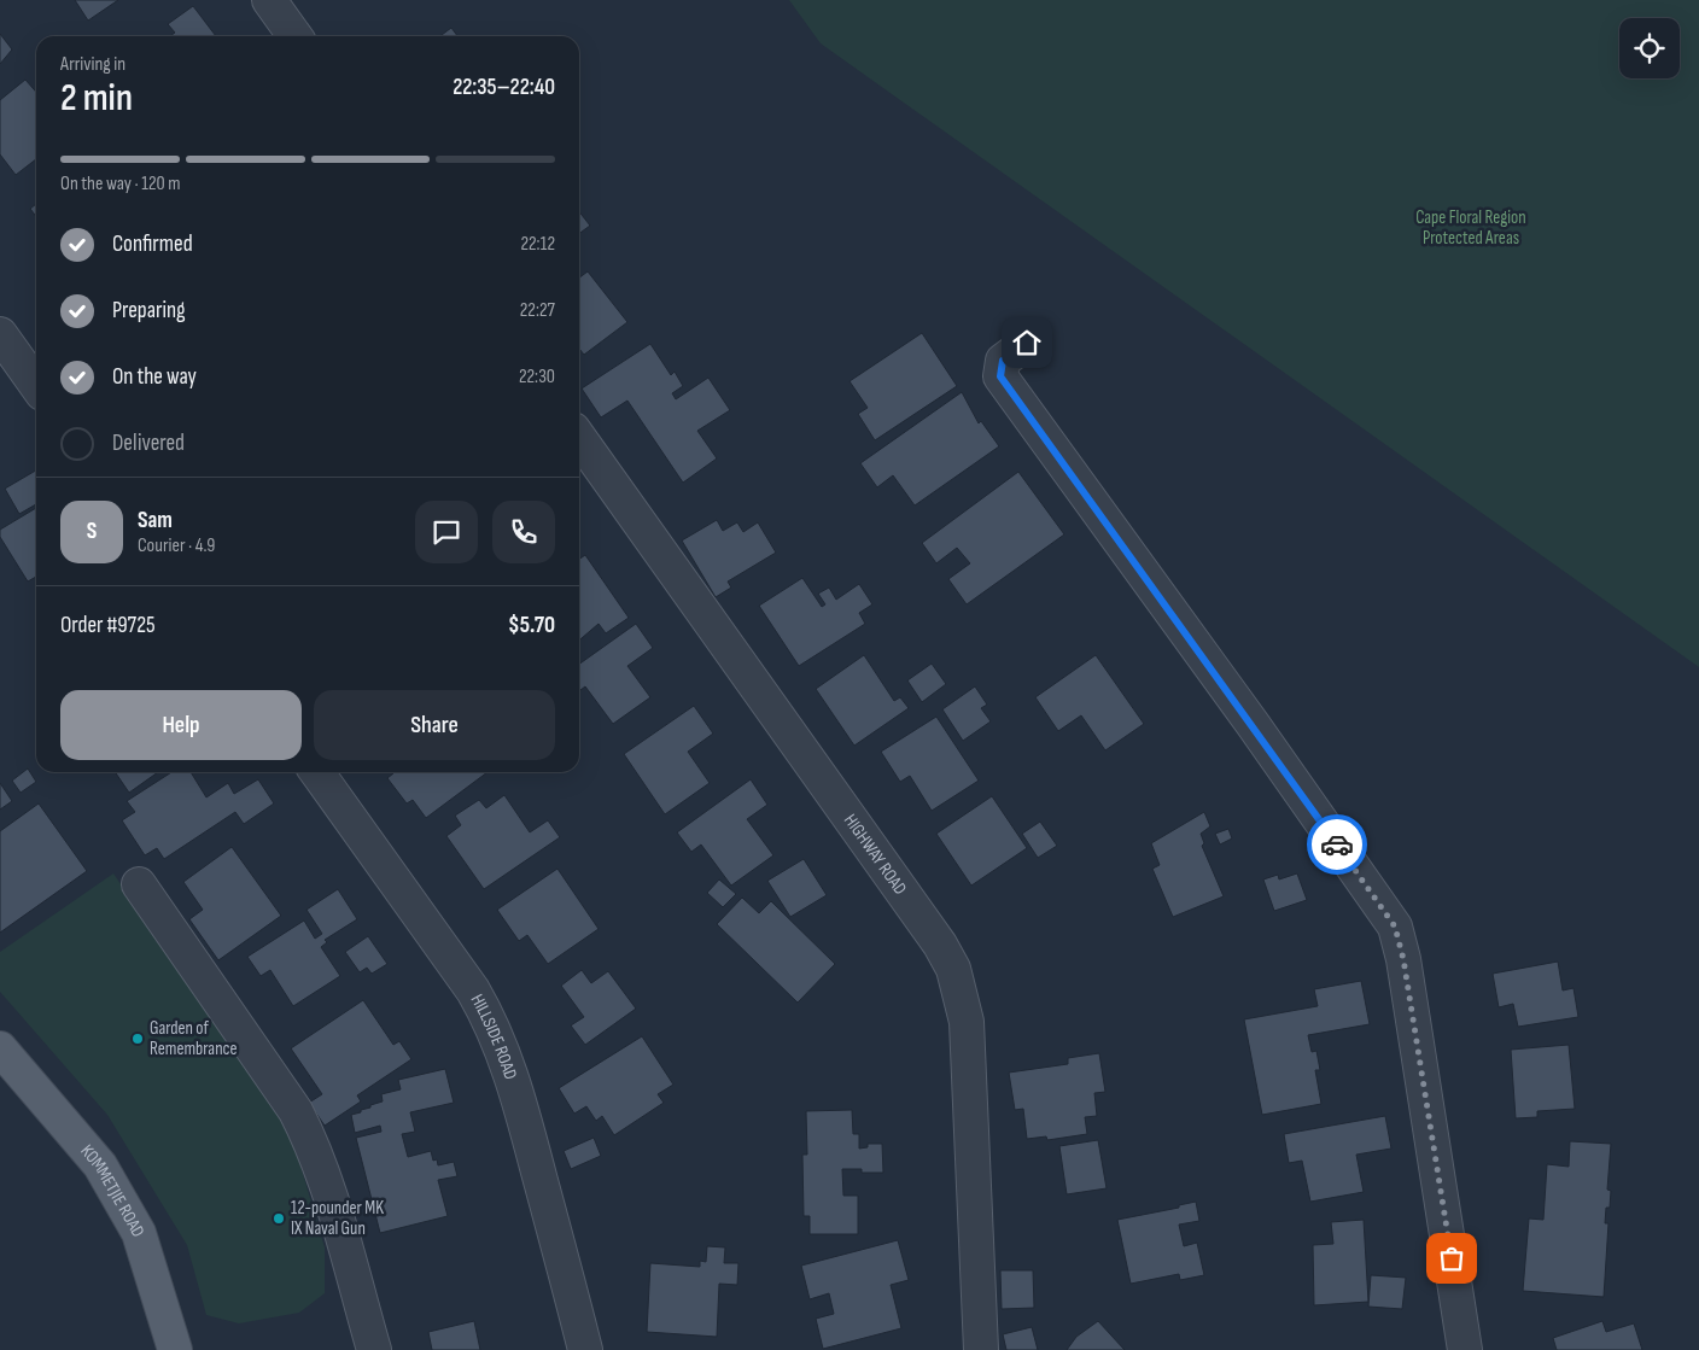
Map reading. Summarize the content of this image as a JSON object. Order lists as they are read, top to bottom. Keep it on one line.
{"streets":{"main road":["KOMMETJIE ROAD"],"street":["HIGHWAY ROAD","HILLSIDE ROAD"]},"parks":["Cape Floral Region Protected Areas"],"places":["Garden of Remembrance","12-pounder MK IX Naval Gun"],"page":{"heading":["2 min","Arriving in","22:35–22:40"],"panel":["Sam","Courier · 4.9","Order #9725","$5.70"],"bar":"On the way · 120 m","list":[["Confirmed","22:12"],["Preparing","22:27"],["On the way","22:30"],"Delivered"],"round":"S","buttons":["Help","Share"]}}
